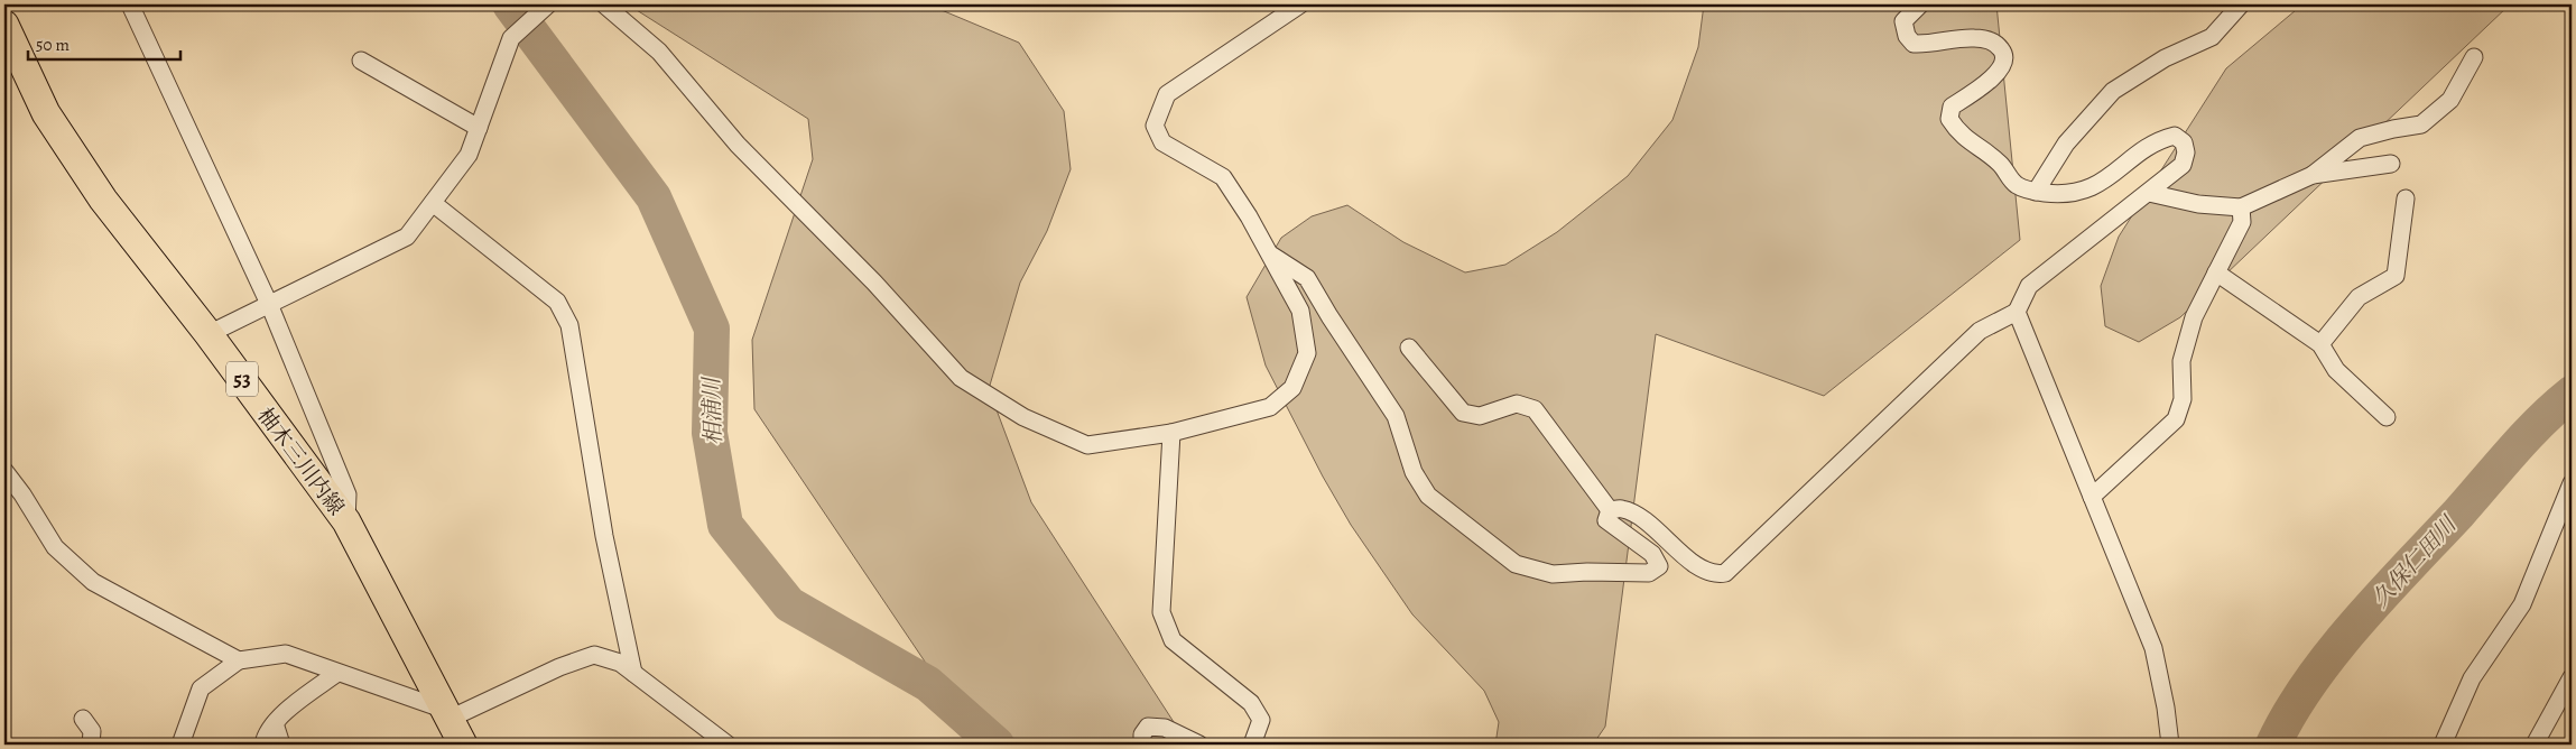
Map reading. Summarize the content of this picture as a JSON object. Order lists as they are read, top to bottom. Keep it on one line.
{"streets":{"main road":["53","柚木三川内線"]},"water":["相浦川","久保仁田川"],"scale_bar":"50 m"}
